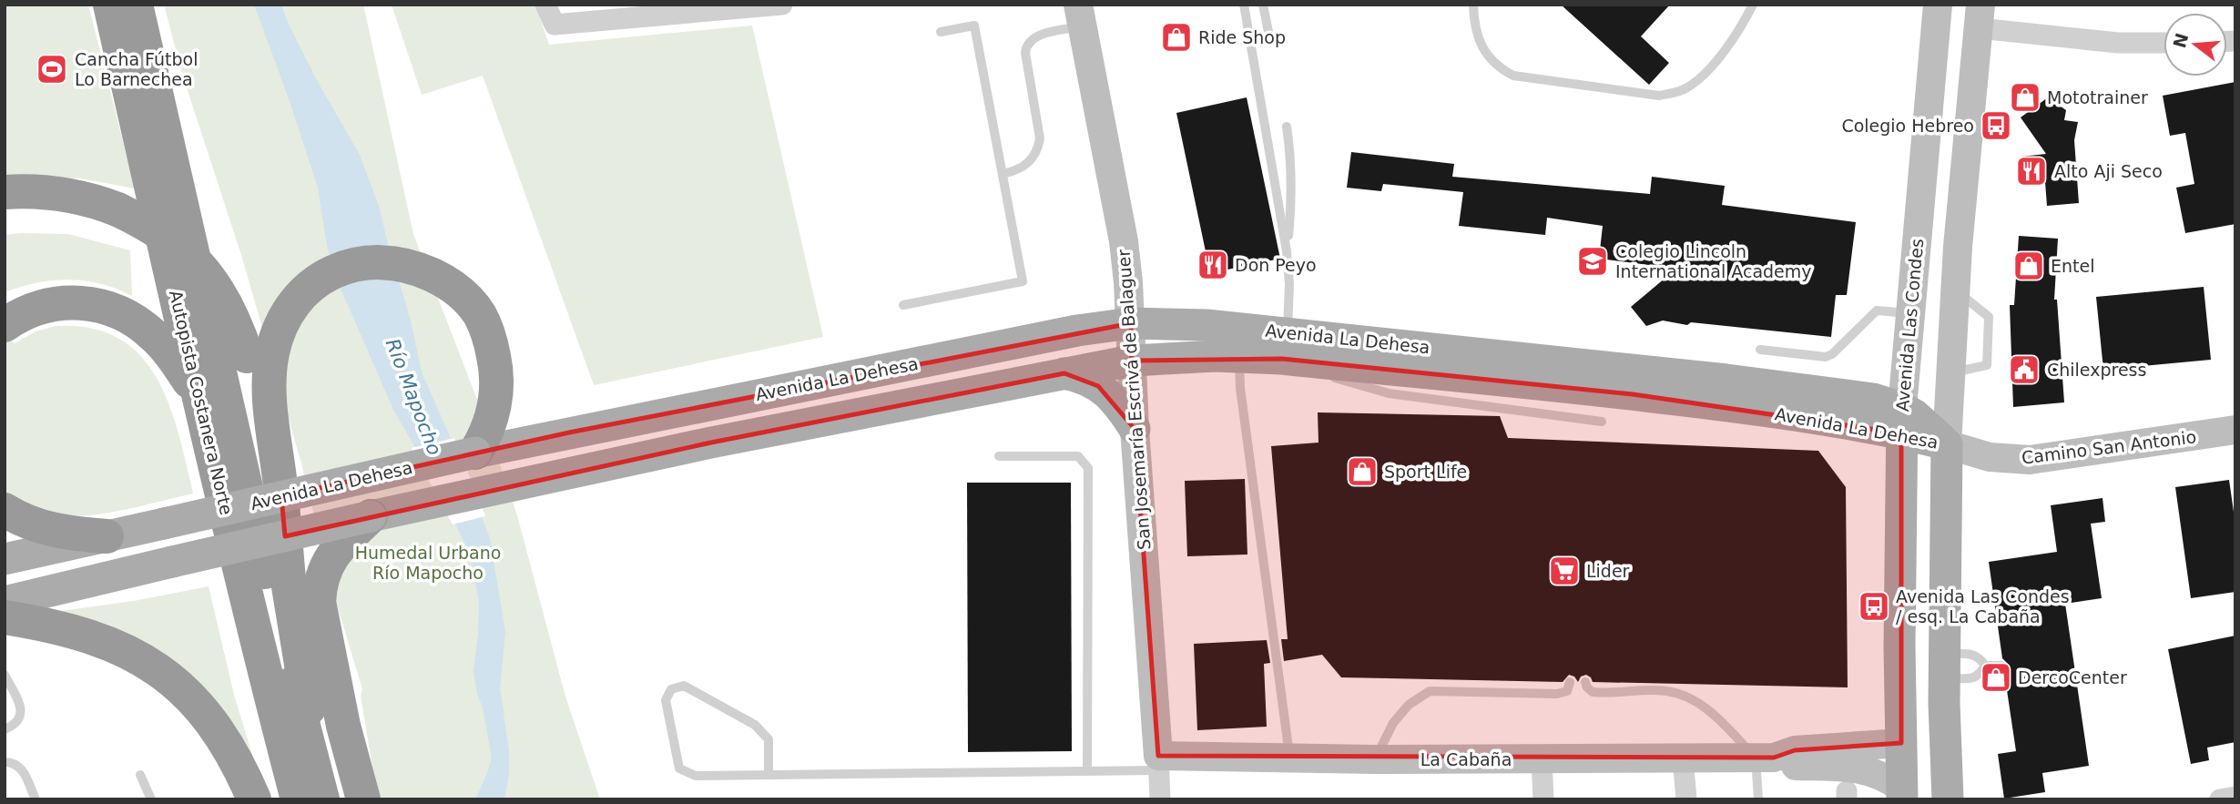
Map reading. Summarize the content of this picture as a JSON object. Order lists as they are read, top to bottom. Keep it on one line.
{"streets":{"highway":["Autopista Costanera Norte"],"main road":["Avenida Las Condes","Avenida La Dehesa"],"street":["San Josemaría Escrivá de Balaguer","Camino San Antonio","La Cabaña"]},"crossings":[["Avenida Las Condes","Avenida La Dehesa"],["Avenida Las Condes","La Cabaña"],["Avenida La Dehesa","San Josemaría Escrivá de Balaguer"],["Avenida La Dehesa","Camino San Antonio"],["San Josemaría Escrivá de Balaguer","La Cabaña"]],"water":["Río Mapocho"],"parks":["Humedal Urbano Río Mapocho"],"places":{"shop":["Ride Shop","Mototrainer","Entel","Sport Life","DercoCenter"],"sports":["Cancha Fútbol Lo Barnechea"],"bus stop":["Colegio Hebreo","Avenida Las Condes / esq. La Cabaña"],"restaurant":["Alto Aji Seco","Don Peyo"],"school or university":["Colegio Lincoln International Academy"],"public building":["Chilexpress"],"supermarket":["Lider"]},"north":"left"}
